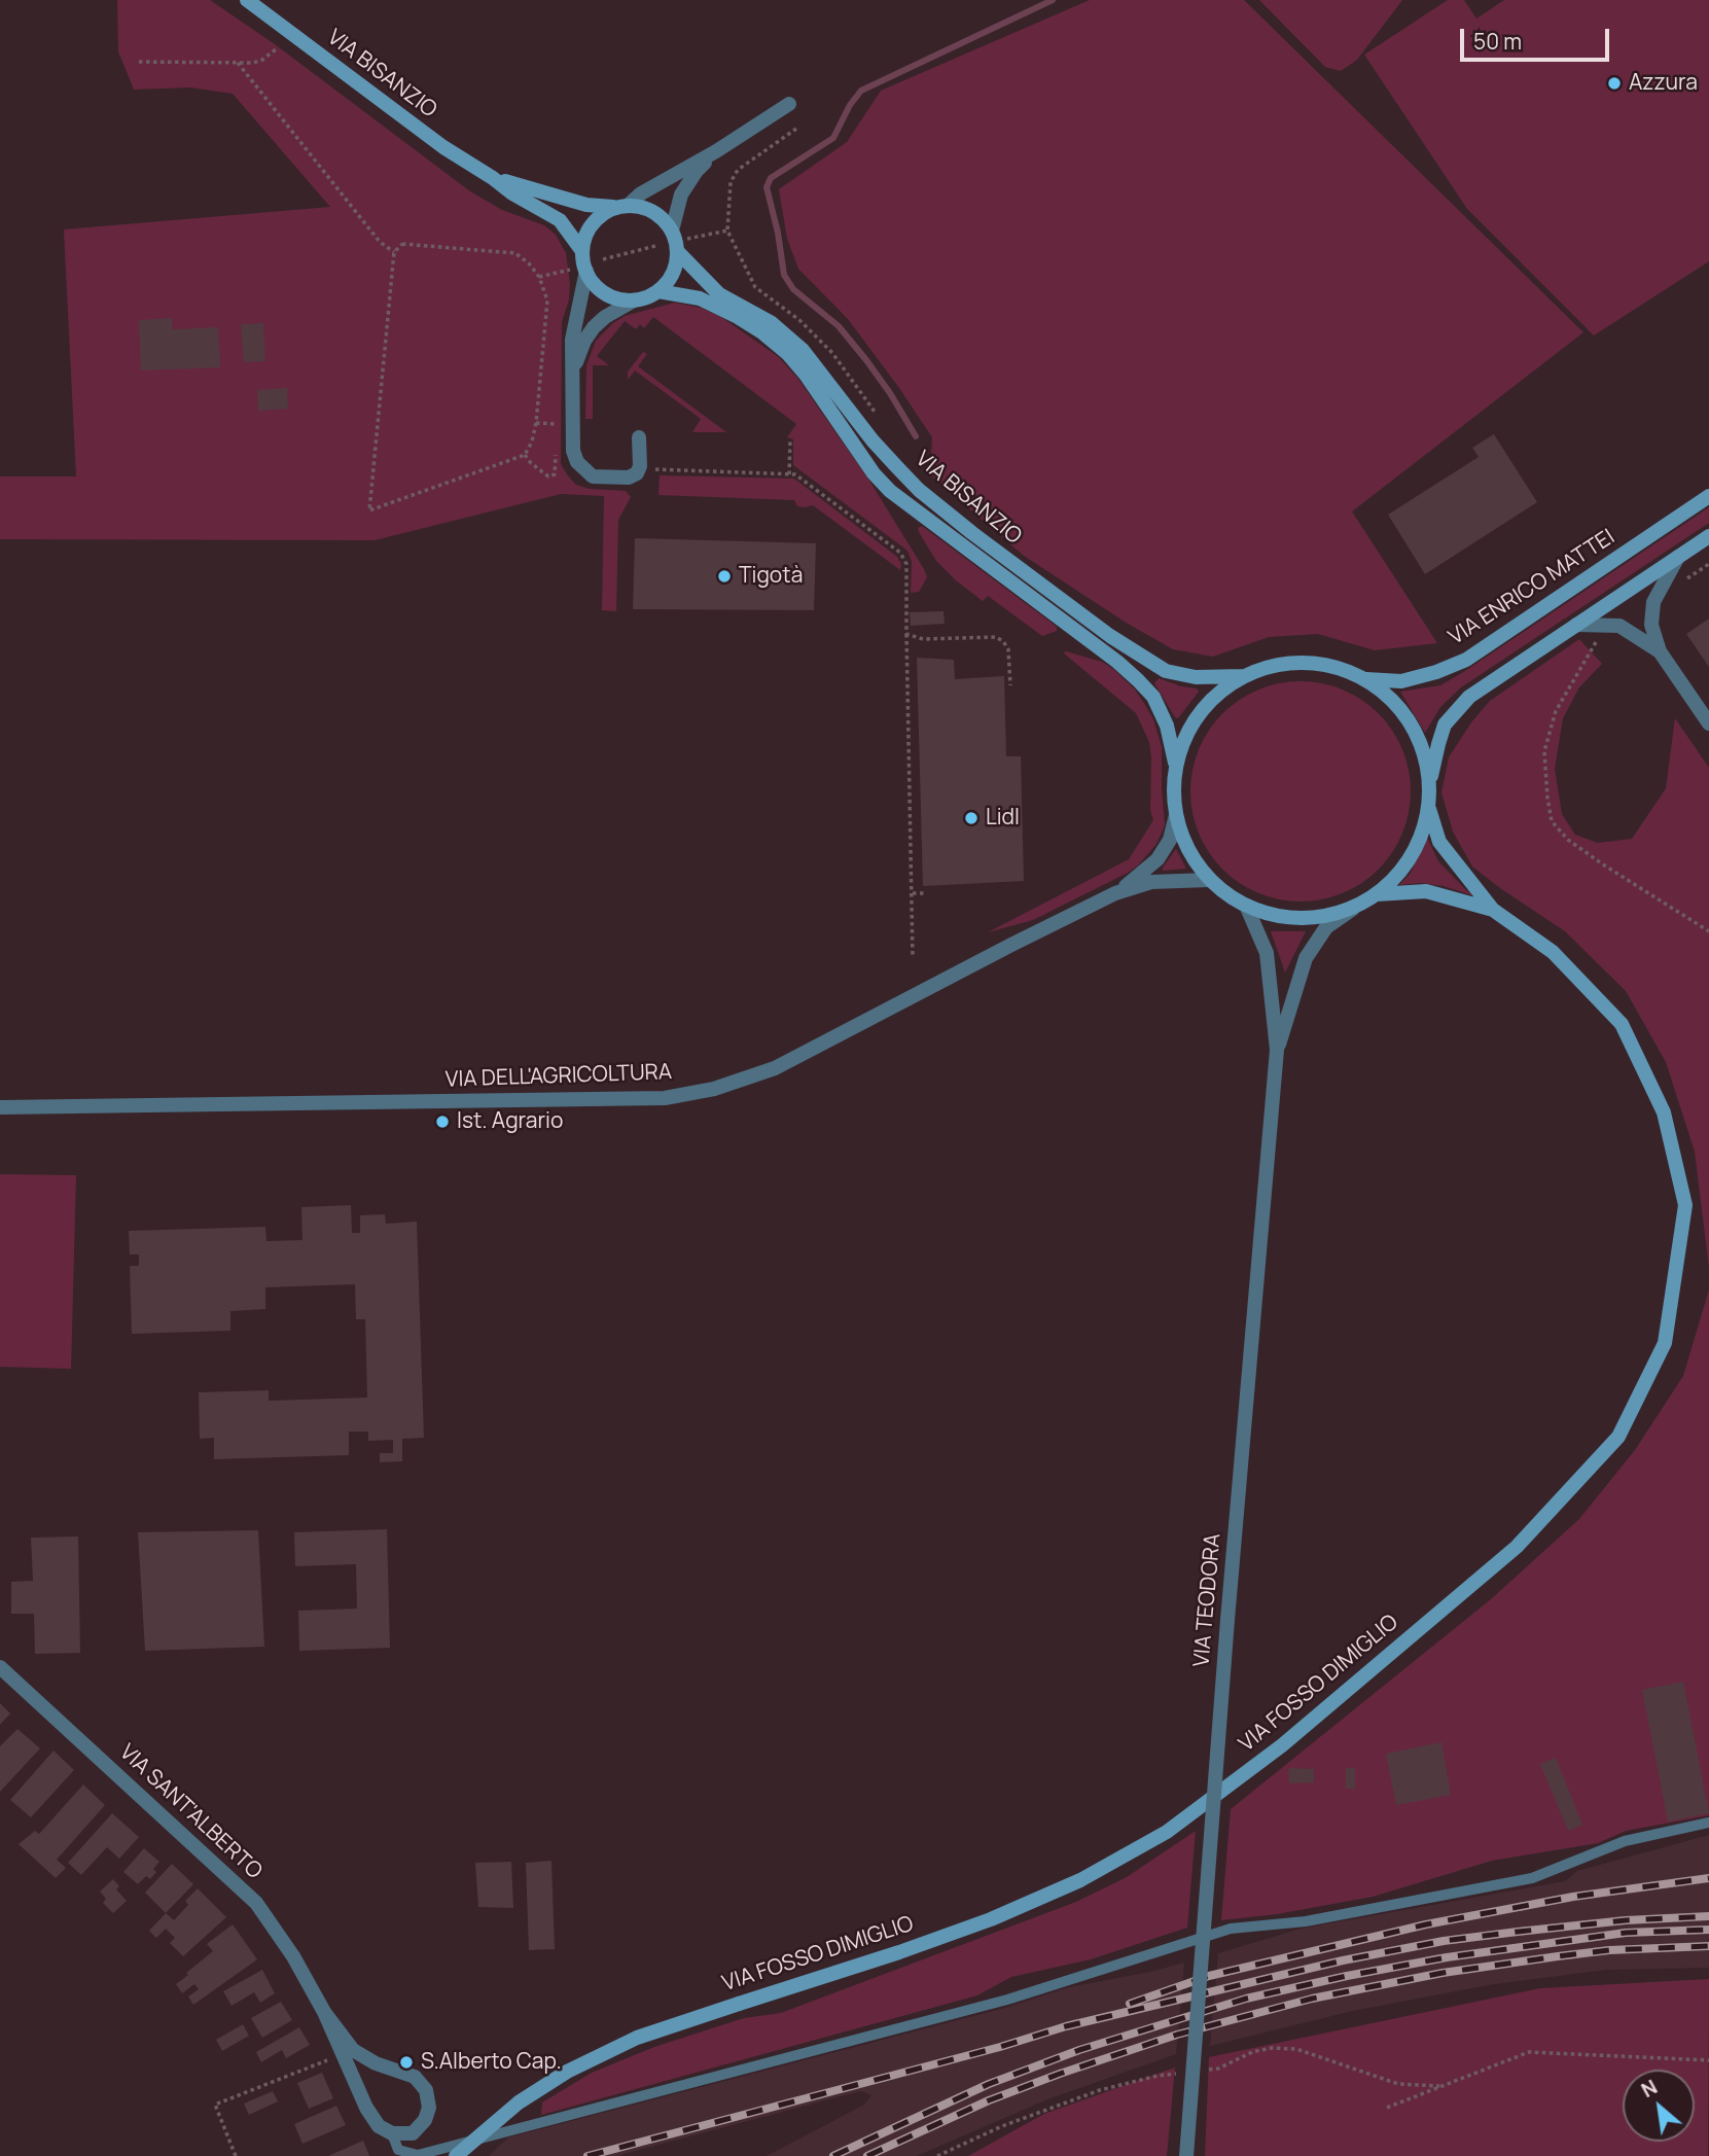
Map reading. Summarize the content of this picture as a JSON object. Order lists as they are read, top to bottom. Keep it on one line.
{"streets":{"main road":["VIA BISANZIO","VIA ENRICO MATTEI","VIA FOSSO DIMIGLIO"],"street":["VIA DELL'AGRICOLTURA","VIA TEODORA","VIA SANT'ALBERTO"]},"crossings":[["VIA BISANZIO","VIA ENRICO MATTEI"],["VIA BISANZIO","VIA DELL'AGRICOLTURA"],["VIA BISANZIO","VIA TEODORA"],["VIA BISANZIO","VIA FOSSO DIMIGLIO"],["VIA ENRICO MATTEI","VIA DELL'AGRICOLTURA"],["VIA ENRICO MATTEI","VIA TEODORA"],["VIA ENRICO MATTEI","VIA FOSSO DIMIGLIO"],["VIA DELL'AGRICOLTURA","VIA TEODORA"],["VIA DELL'AGRICOLTURA","VIA FOSSO DIMIGLIO"],["VIA TEODORA","VIA FOSSO DIMIGLIO"]],"places":["Azzura","Tigotà","Lidl","Ist. Agrario","S.Alberto Cap."],"scale_bar":"50 m","north":"top left"}
